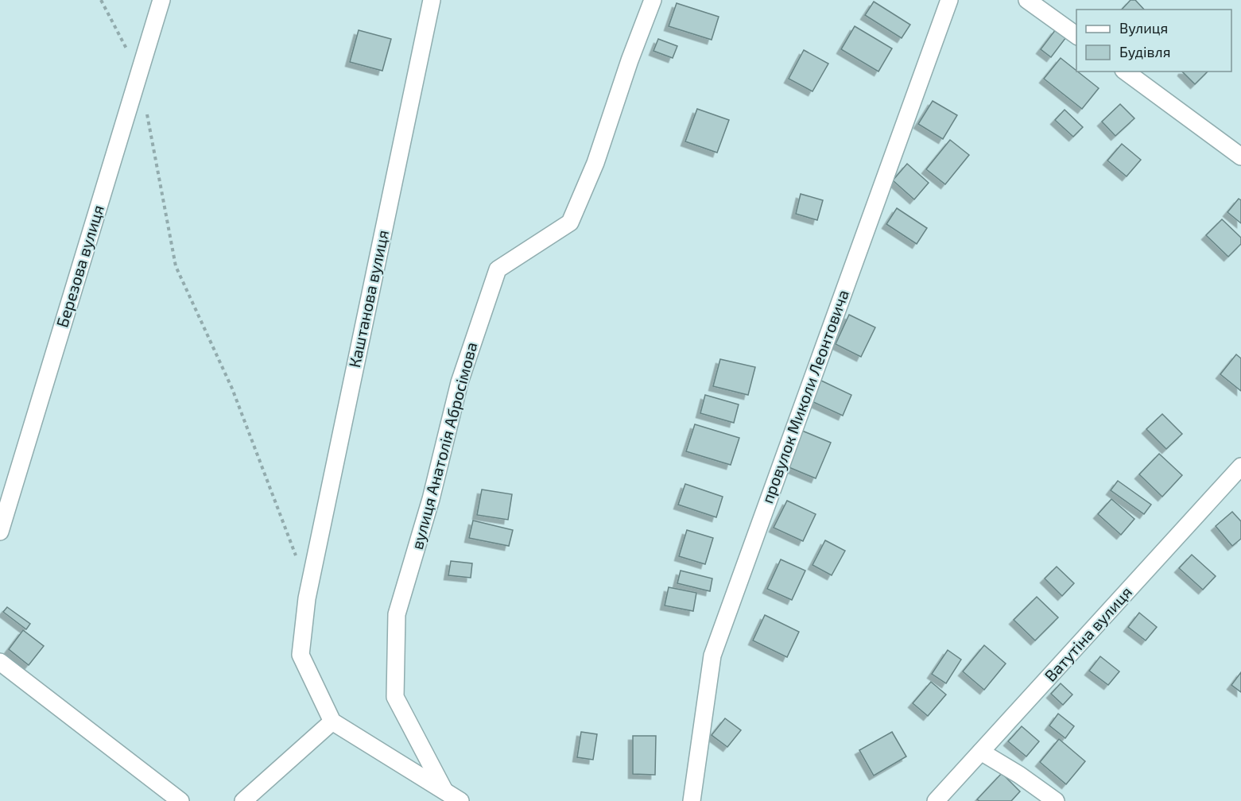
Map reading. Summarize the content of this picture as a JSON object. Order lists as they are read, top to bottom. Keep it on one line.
{"streets":{"street":["Березова вулиця","Каштанова вулиця","провулок Миколи Леонтовича","вулиця Анатолія Абросімова","Ватутіна вулиця"]},"legend":["Вулиця","Будівля"]}
